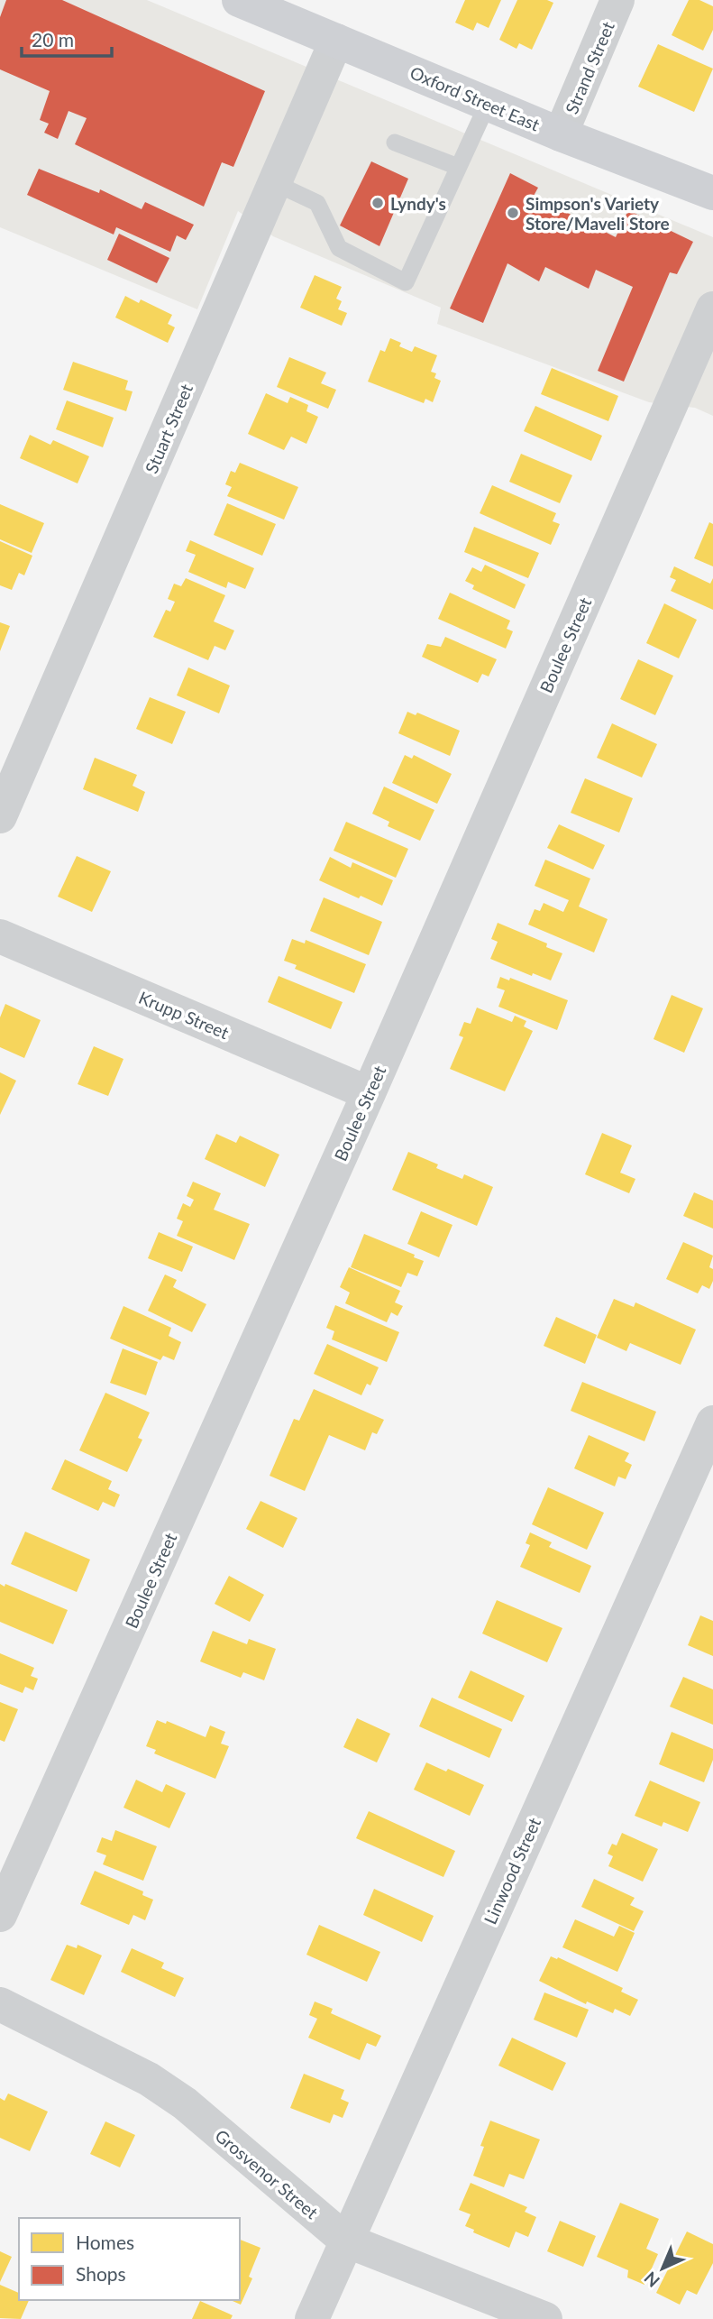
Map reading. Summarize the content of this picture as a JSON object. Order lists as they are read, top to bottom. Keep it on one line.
{"streets":{"main road":["Oxford Street East"],"street":["Strand Street","Stuart Street","Boulee Street","Krupp Street","Linwood Street","Grosvenor Street"]},"crossings":[["Strand Street","Oxford Street East"],["Oxford Street East","Stuart Street"],["Boulee Street","Krupp Street"],["Linwood Street","Grosvenor Street"]],"places":["Lyndy's","Simpson's Variety Store/Maveli Store"],"legend":["Homes","Shops"],"scale_bar":"20 m","north":"bottom left"}
